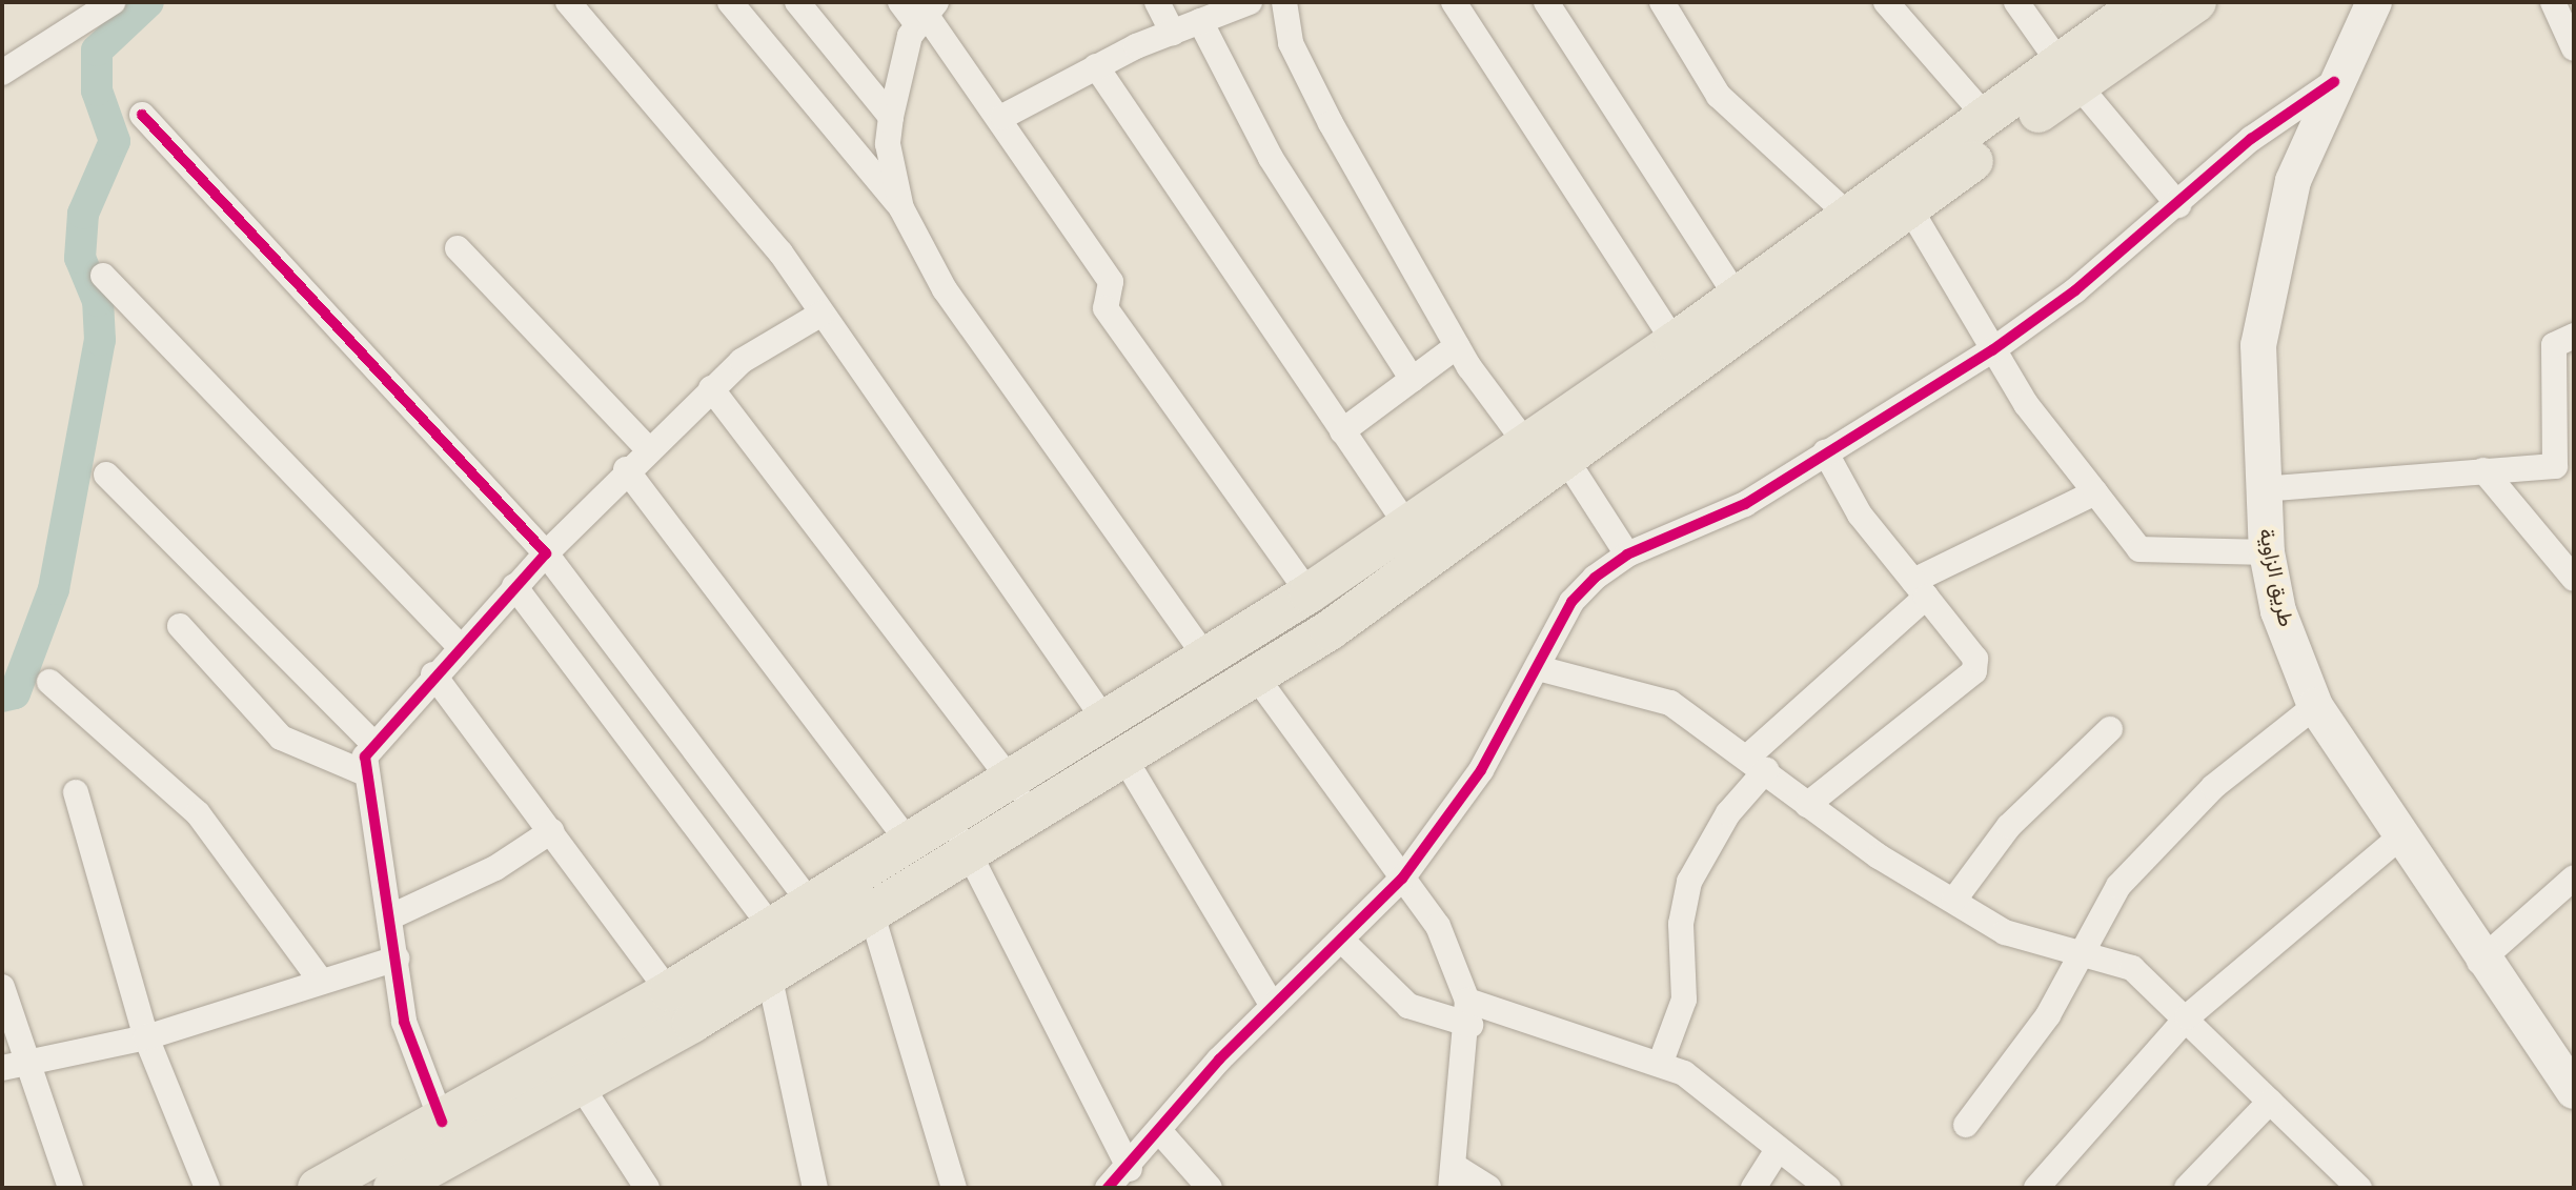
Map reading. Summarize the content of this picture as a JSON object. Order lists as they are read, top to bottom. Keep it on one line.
{"streets":{"street":["طريق الزاوية"]}}
